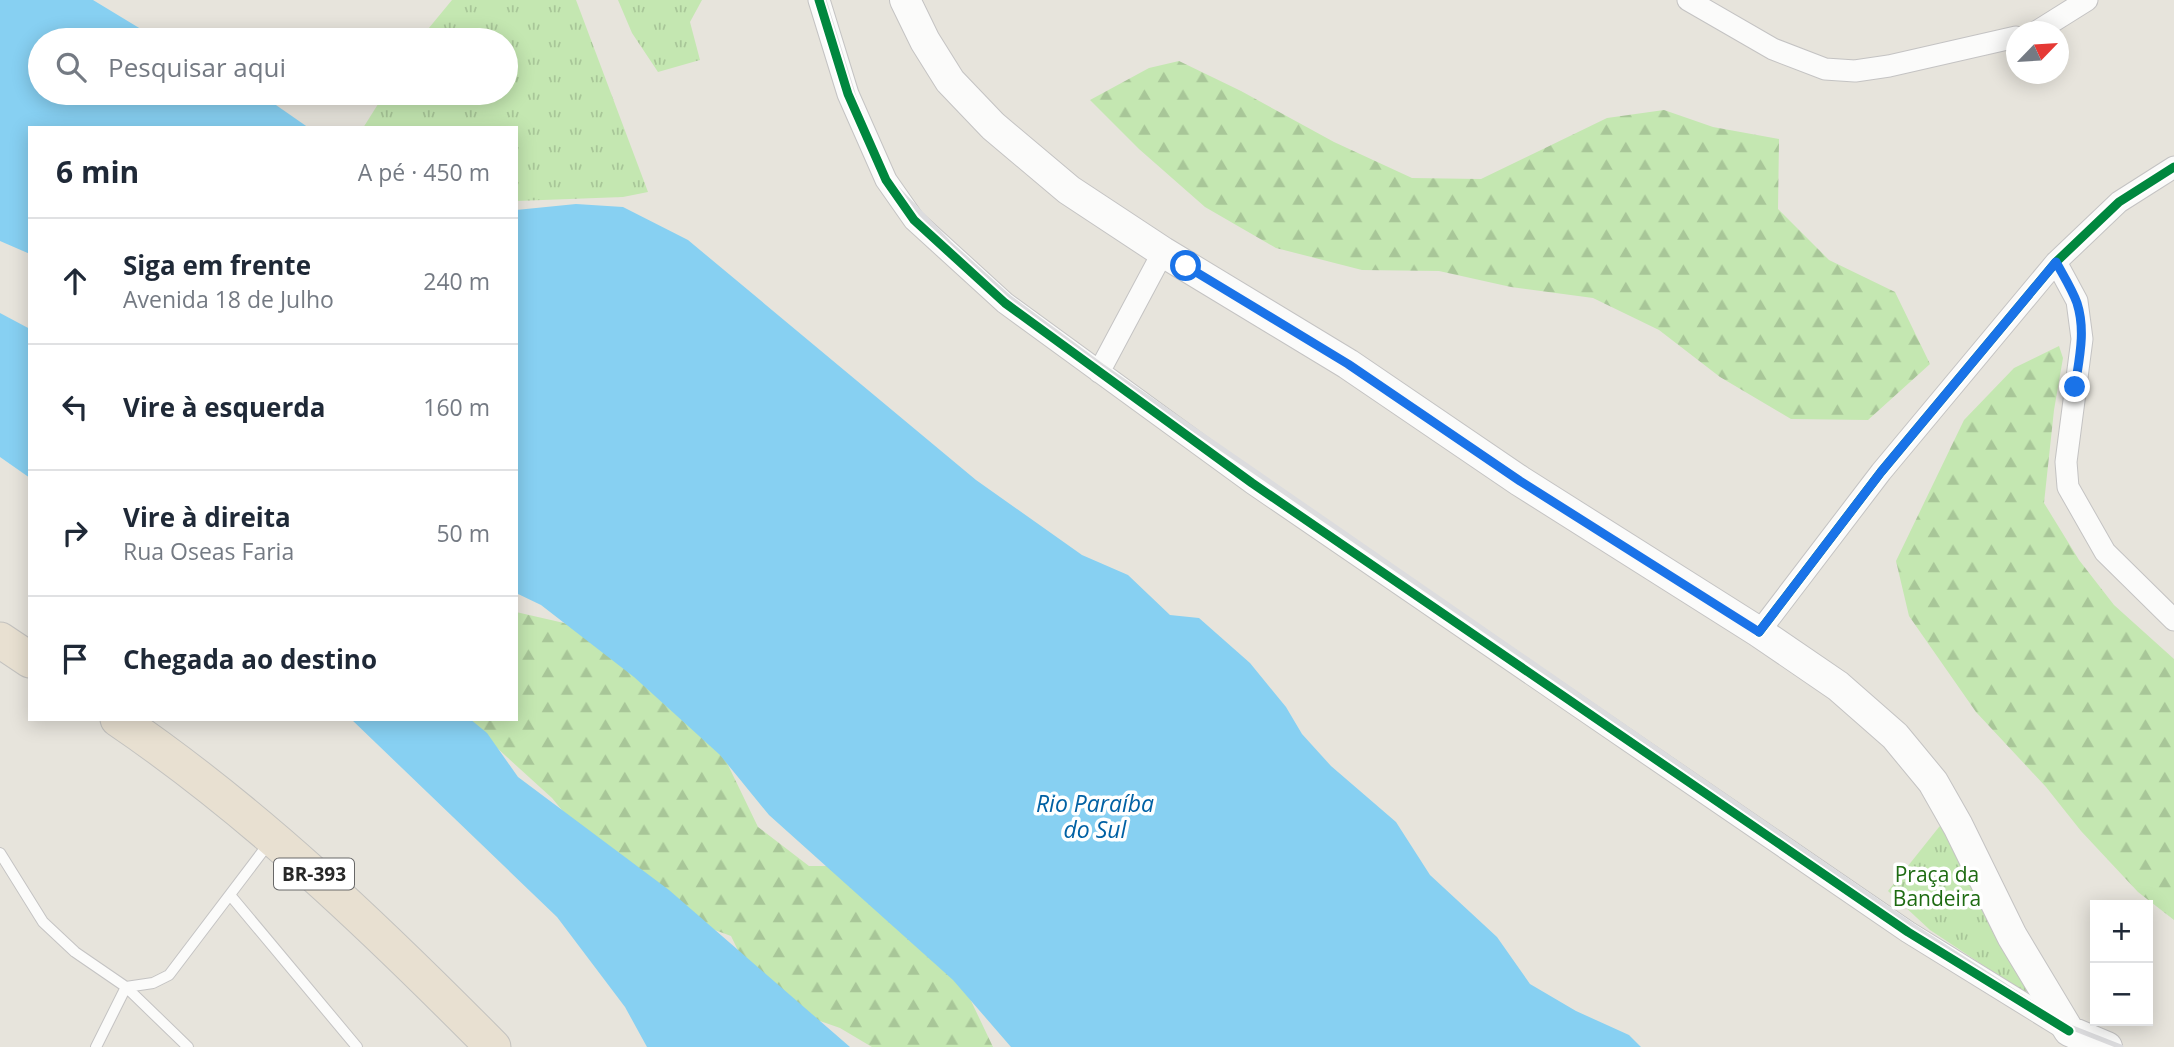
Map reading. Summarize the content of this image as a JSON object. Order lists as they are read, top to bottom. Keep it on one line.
{"streets":{"highway":["BR-393"]},"water":["Rio Paraíba do Sul"],"parks":["Praça da Bandeira"],"north":"top right","page":{"search":"Pesquisar aqui","heading":["6 min","A pé · 450 m"],"list":[["Siga em frente","Avenida 18 de Julho","240 m"],["Vire à esquerda","160 m"],["Vire à direita","Rua Oseas Faria","50 m"],"Chegada ao destino"],"map_buttons":["+","−"]}}
